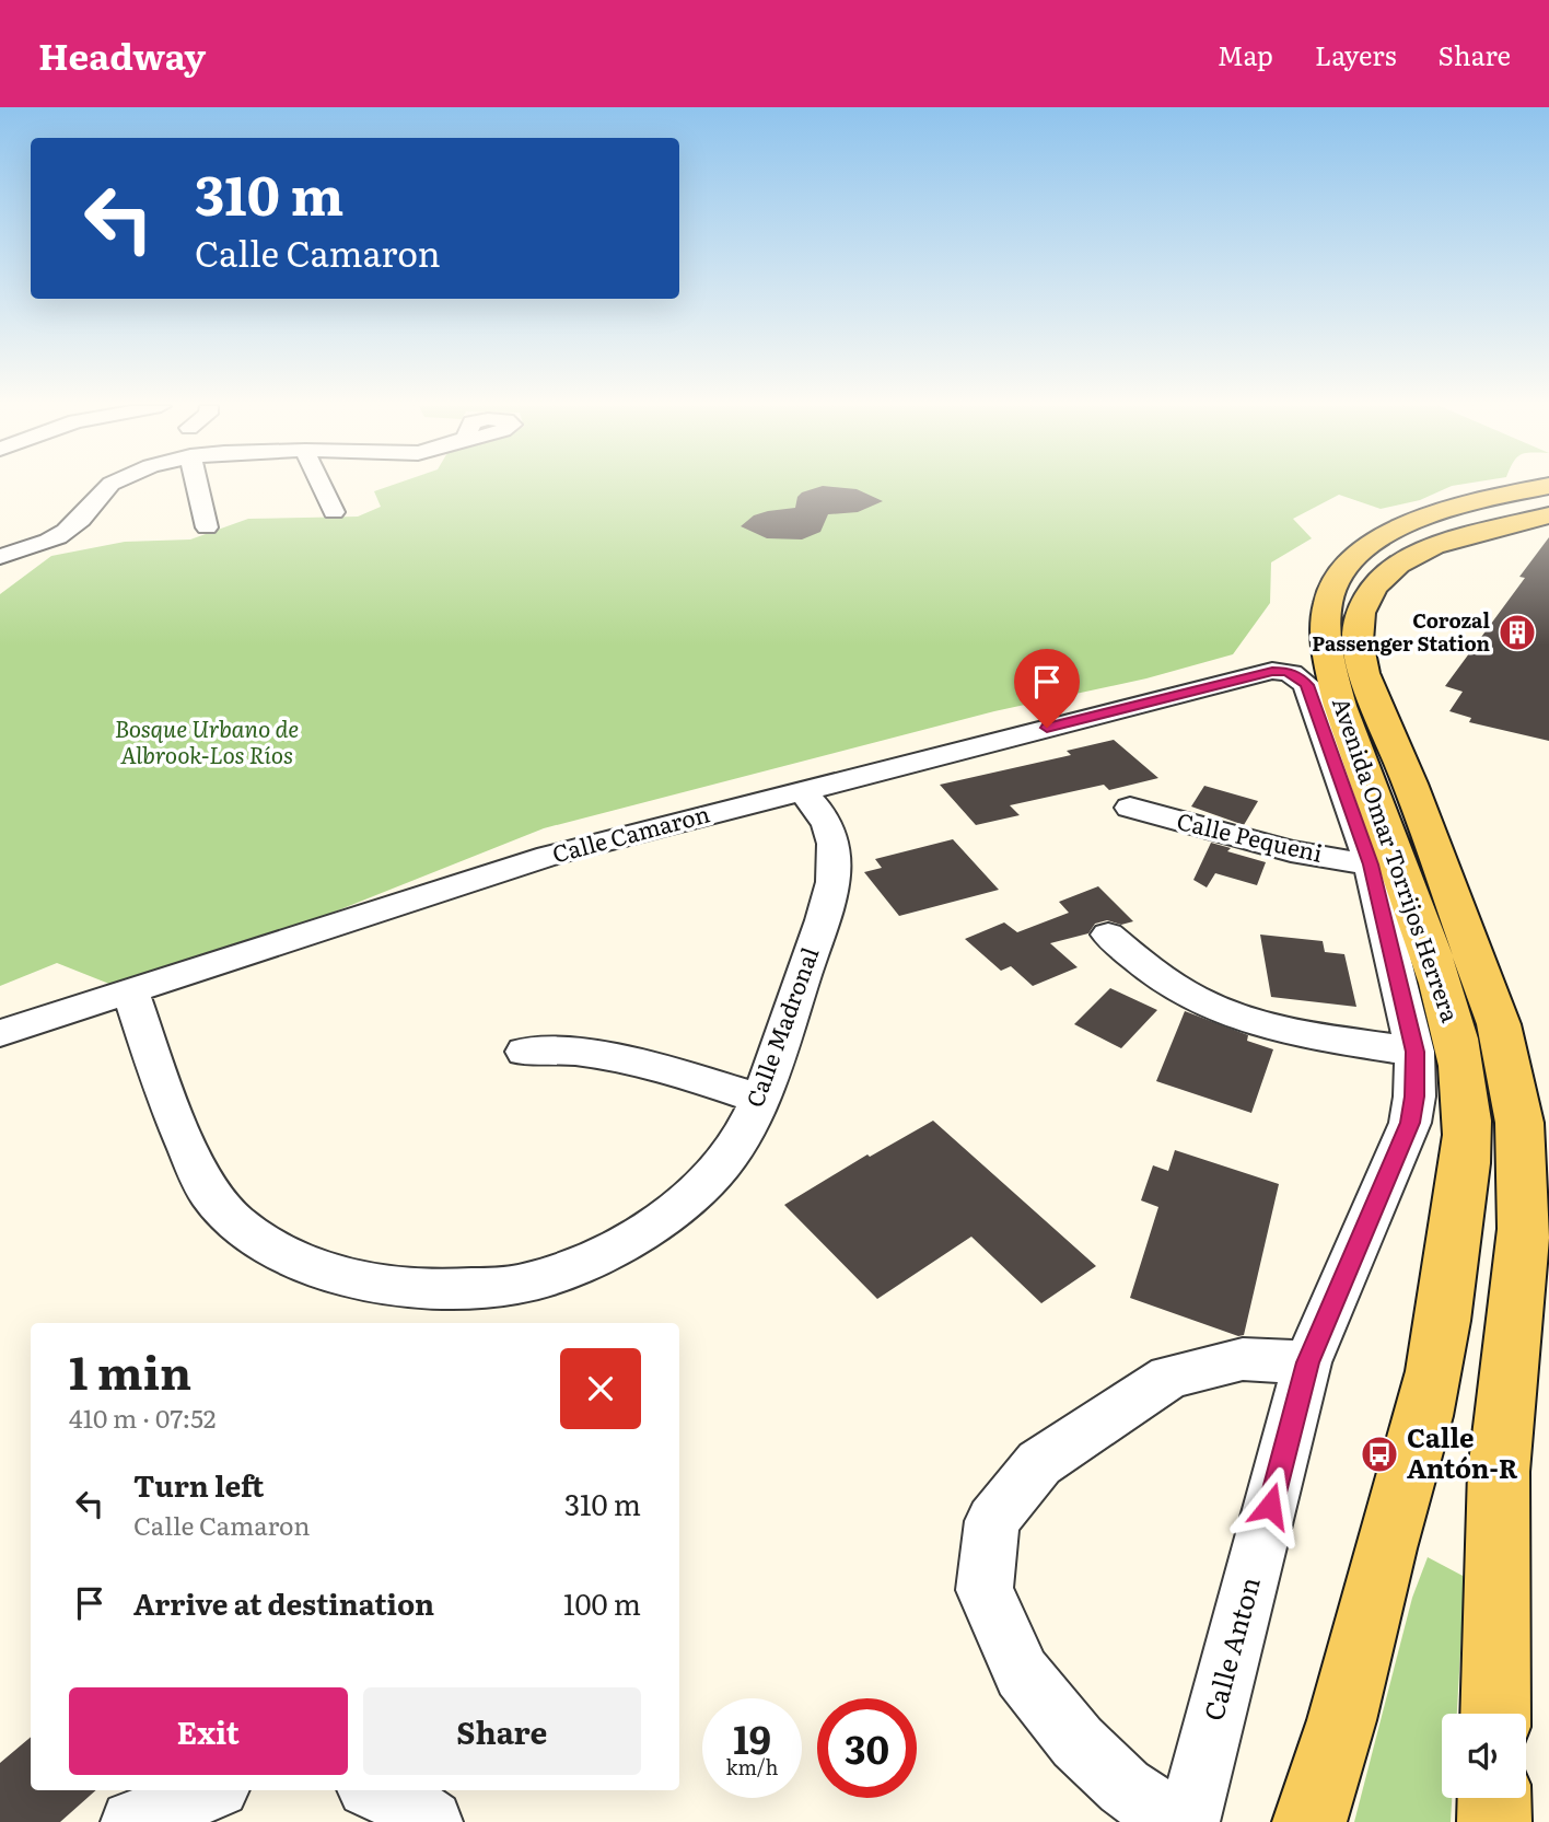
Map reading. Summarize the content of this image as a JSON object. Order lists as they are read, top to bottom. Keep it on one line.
{"streets":{"main road":["Avenida Omar Torrijos Herrera"],"street":["Calle Camaron","Calle Pequeni","Calle Madronal","Calle Anton"]},"crossings":[["Calle Camaron","Calle Madronal"],["Calle Camaron","Calle Anton"],["Calle Pequeni","Calle Anton"]],"parks":["Bosque Urbano de Albrook-Los Ríos"],"places":{"building":["Corozal Passenger Station"],"bus stop":["Calle Antón-R"]},"page":{"header":"Headway","nav":["Map","Layers","Share"],"turn":["310 m","Calle Camaron"],"heading":["1 min","410 m · 07:52"],"list":[{"name":"Turn left","note":"Calle Camaron","value":"310 m"},{"name":"Arrive at destination","value":"100 m"}],"buttons":["Exit","Share"],"speed":"19 km/h","limit":"30"}}
